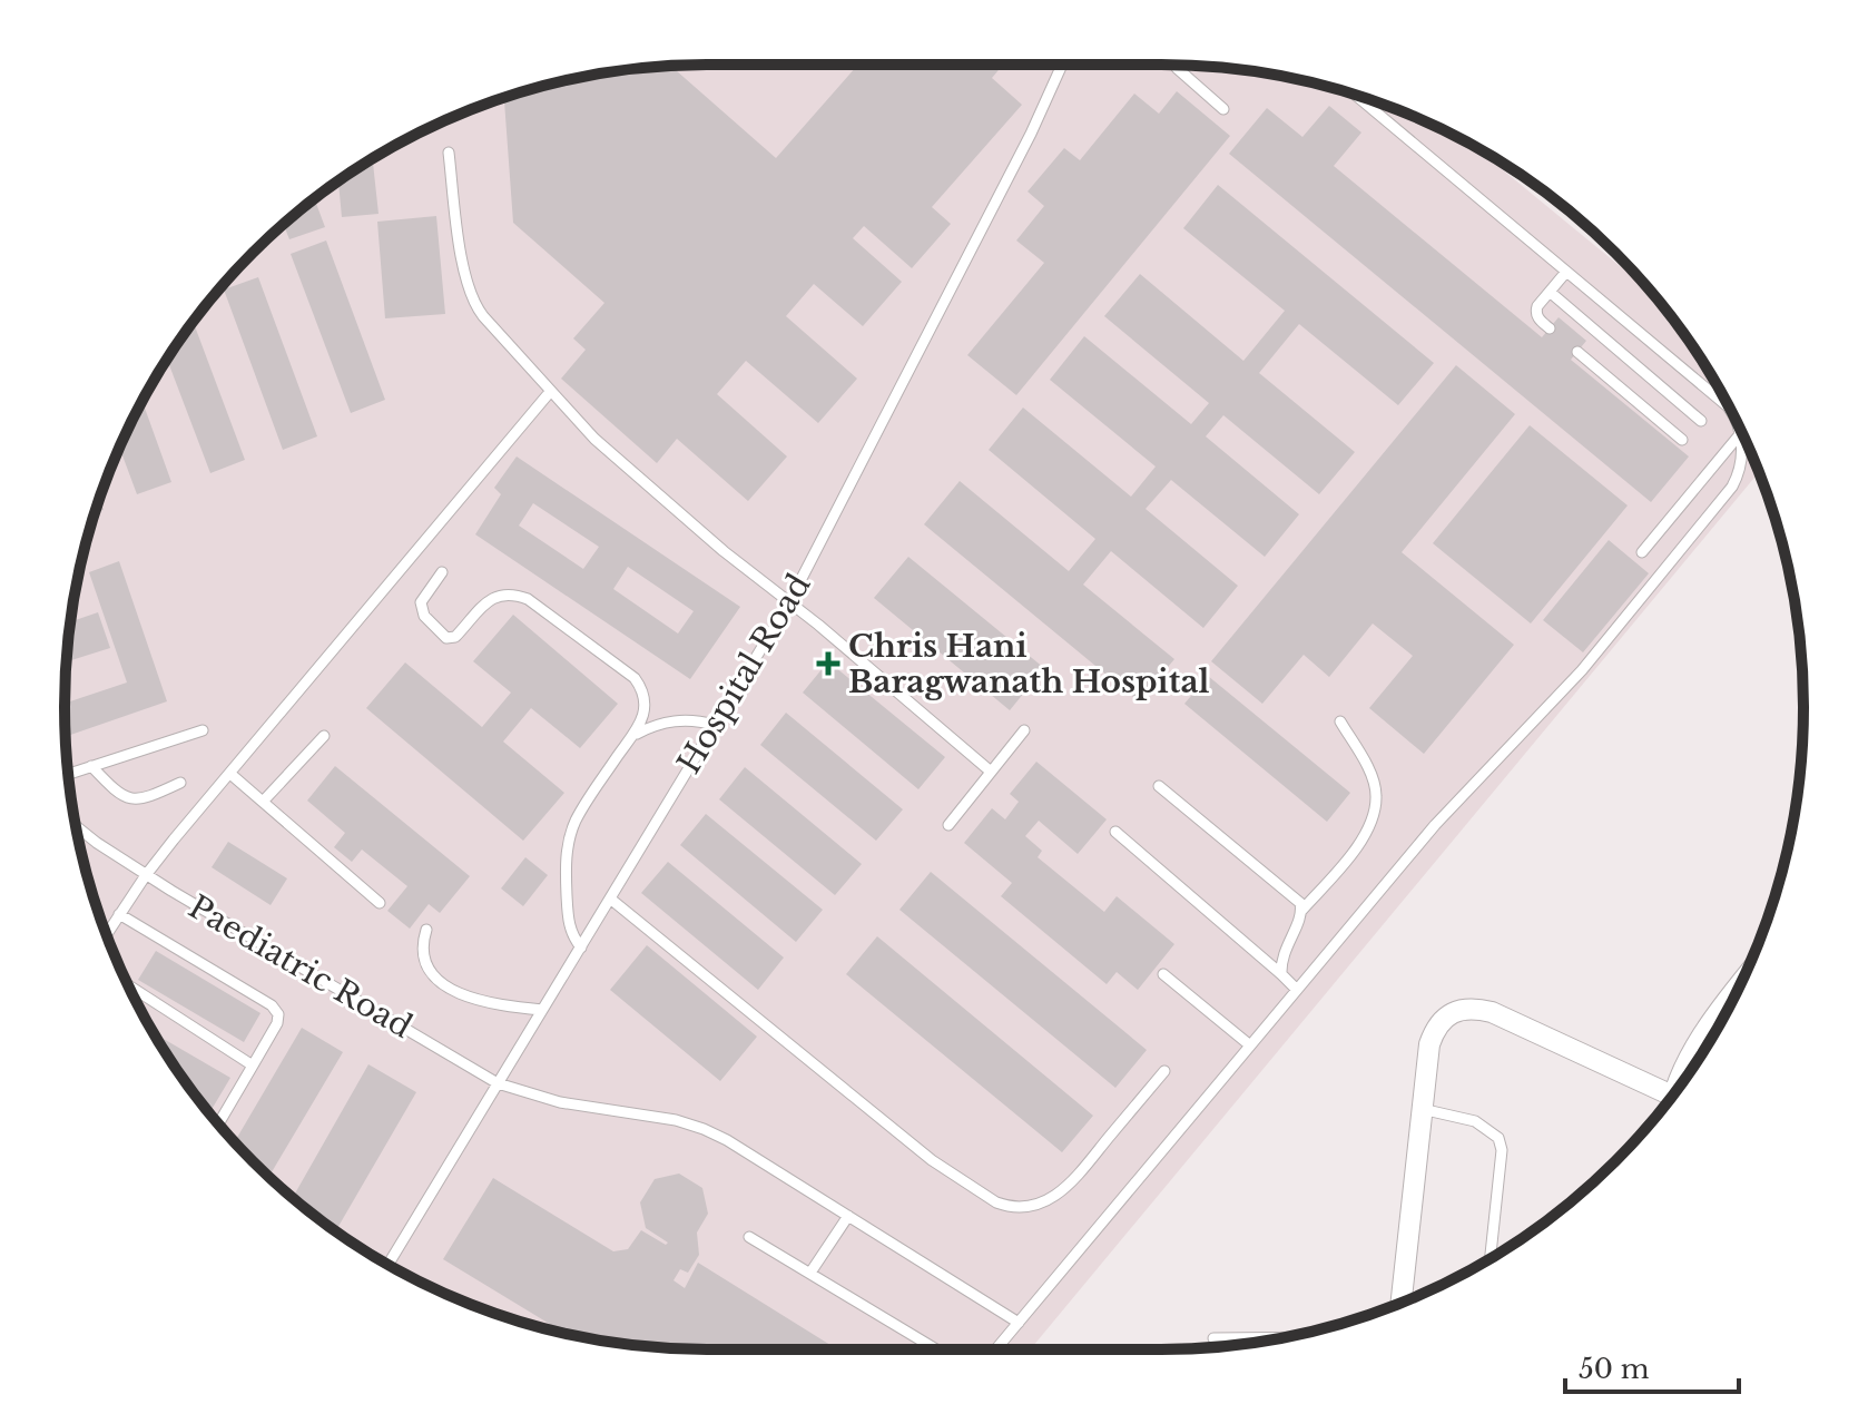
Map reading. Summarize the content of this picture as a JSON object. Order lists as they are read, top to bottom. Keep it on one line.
{"streets":{"lane":["Hospital Road","Paediatric Road"]},"crossings":[["Hospital Road","Paediatric Road"]],"places":{"health":["Chris Hani Baragwanath Hospital"]},"scale_bar":"50 m"}
